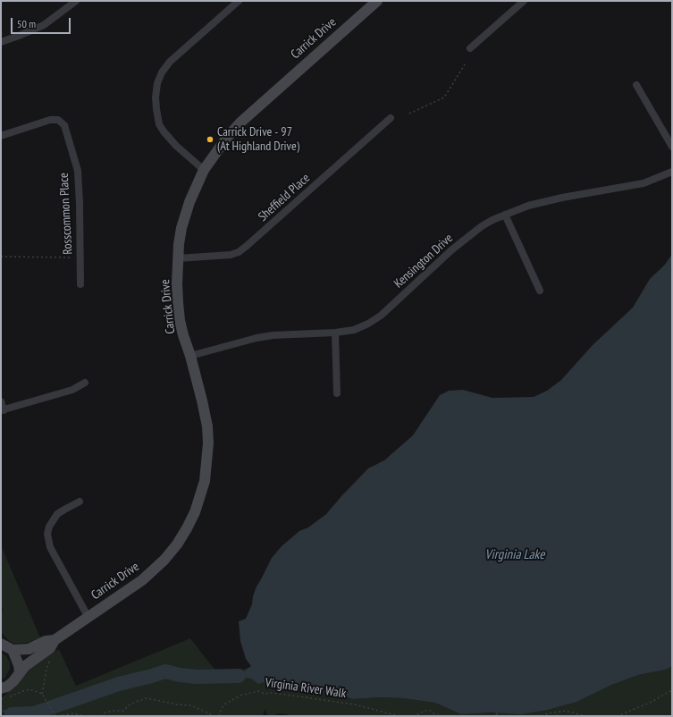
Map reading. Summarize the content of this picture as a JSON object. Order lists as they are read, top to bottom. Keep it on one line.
{"streets":{"street":["Carrick Drive","Sheffield Place","Rosscommon Place","Kensington Drive"],"path":["Virginia River Walk"]},"crossings":[["Carrick Drive","Sheffield Place"],["Carrick Drive","Kensington Drive"]],"water":["Virginia Lake"],"places":["Carrick Drive - 97 (At Highland Drive)"],"scale_bar":"50 m"}
